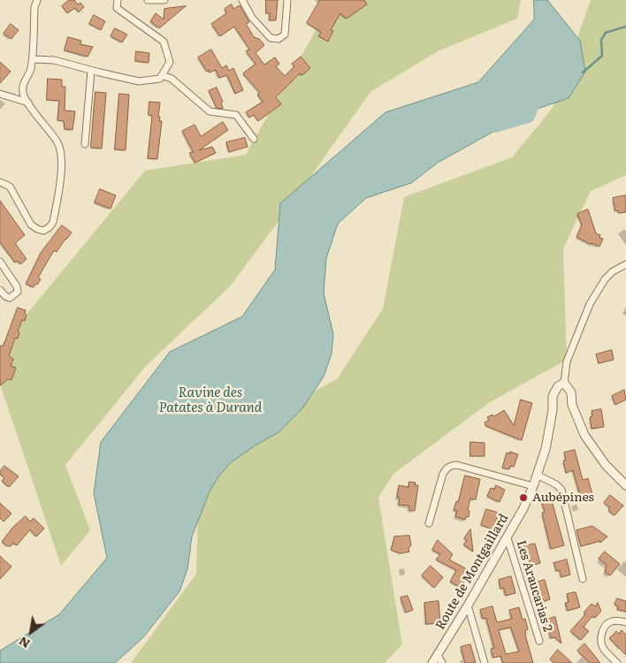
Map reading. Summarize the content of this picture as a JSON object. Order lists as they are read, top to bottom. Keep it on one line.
{"streets":{"street":["Route de Montgaillard","Les Araucarias 2"]},"crossings":[["Route de Montgaillard","Les Araucarias 2"]],"water":["Ravine des Patates à Durand"],"places":["Aubépines"],"north":"bottom left"}
